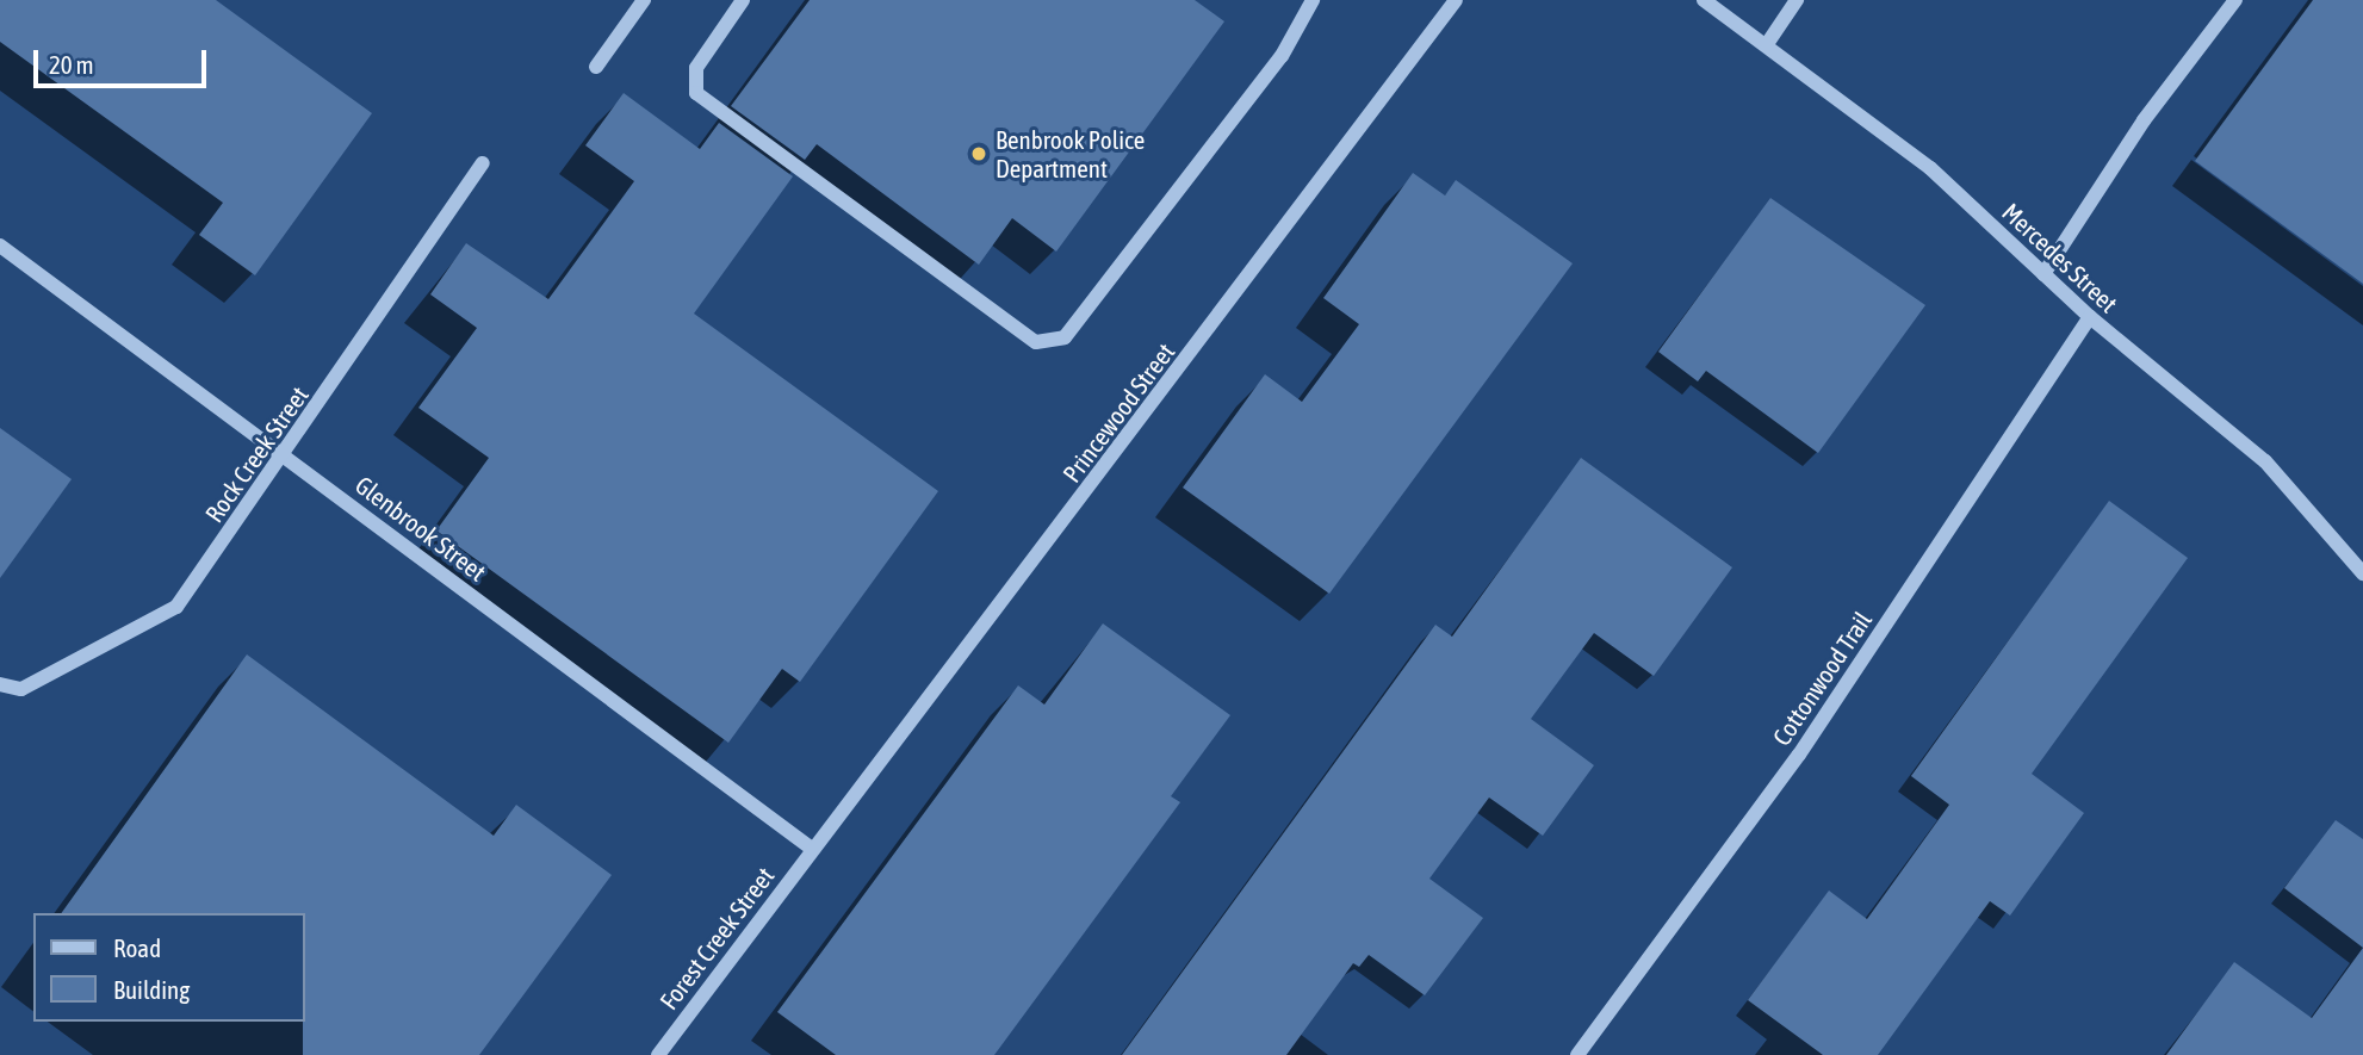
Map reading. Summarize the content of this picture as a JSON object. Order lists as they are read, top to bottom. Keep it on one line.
{"streets":{"street":["Mercedes Street","Princewood Street","Rock Creek Street","Glenbrook Street","Cottonwood Trail","Forest Creek Street"]},"crossings":[["Mercedes Street","Cottonwood Trail"],["Princewood Street","Glenbrook Street"],["Princewood Street","Forest Creek Street"],["Rock Creek Street","Glenbrook Street"],["Glenbrook Street","Forest Creek Street"]],"places":["Benbrook Police Department"],"legend":["Road","Building"],"scale_bar":"20 m"}
